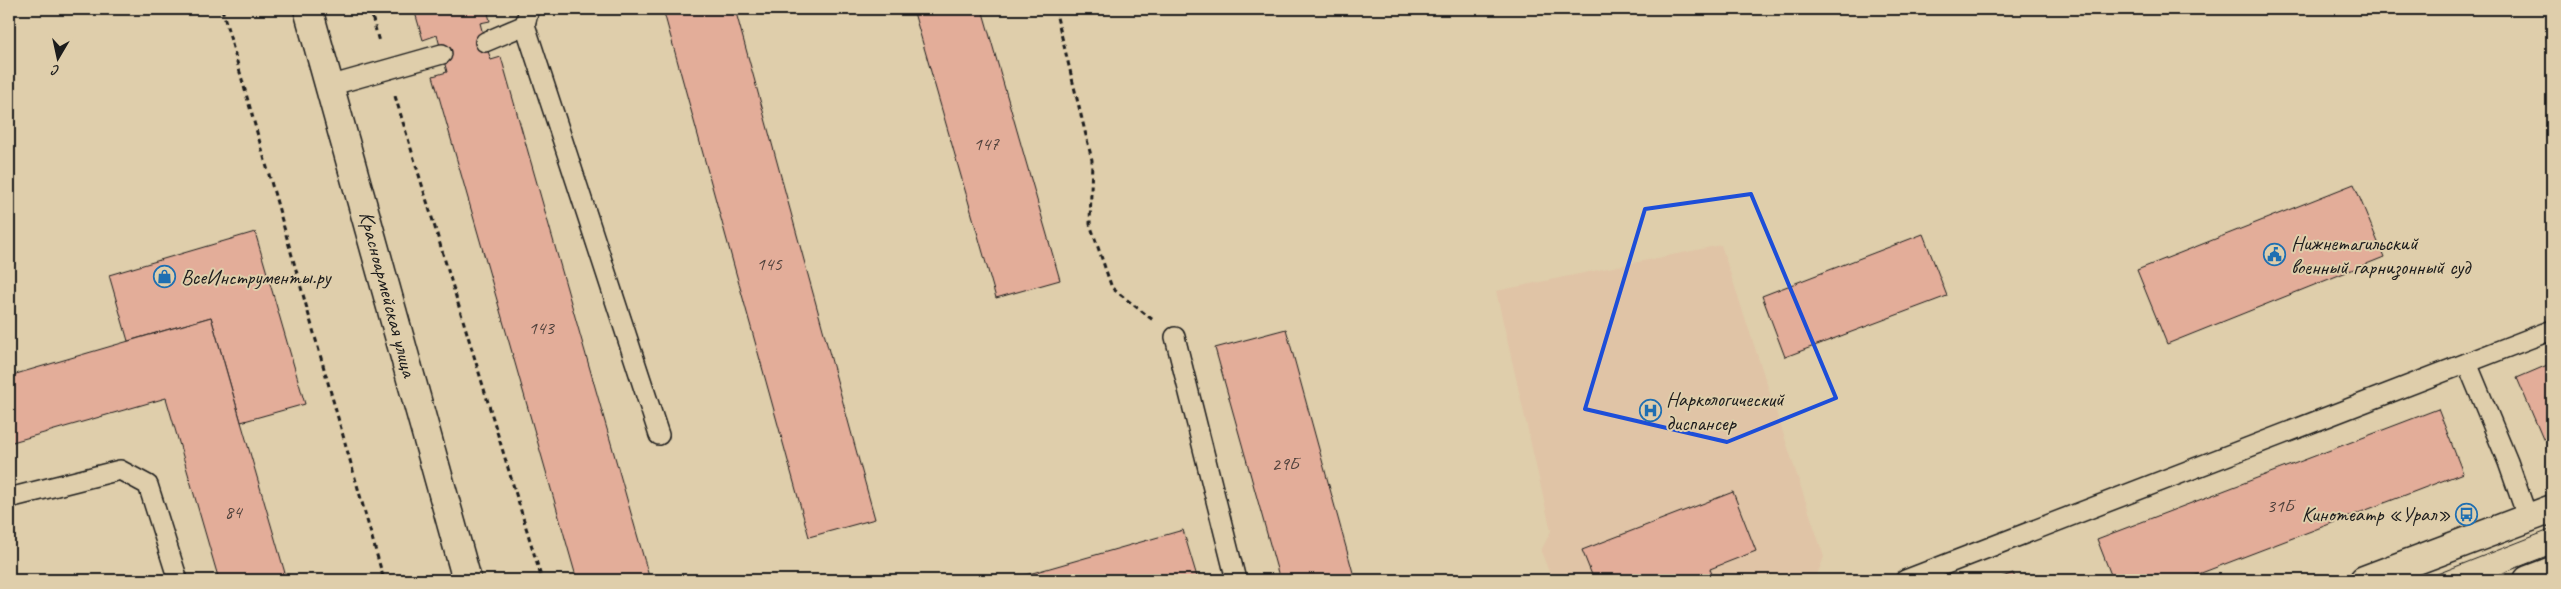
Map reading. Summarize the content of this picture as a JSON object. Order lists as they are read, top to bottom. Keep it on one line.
{"streets":{"street":["Красноармейская улица"]},"places":{"public building":["Нижнетагильский военный гарнизонный суд"],"shop":["ВсеИнструменты.ру"],"hospital":["Наркологический диспансер"],"bus stop":["Кинотеатр «Урал»"]},"house_numbers":["147","145","143","29Б","31Б","84"],"north":"bottom"}
